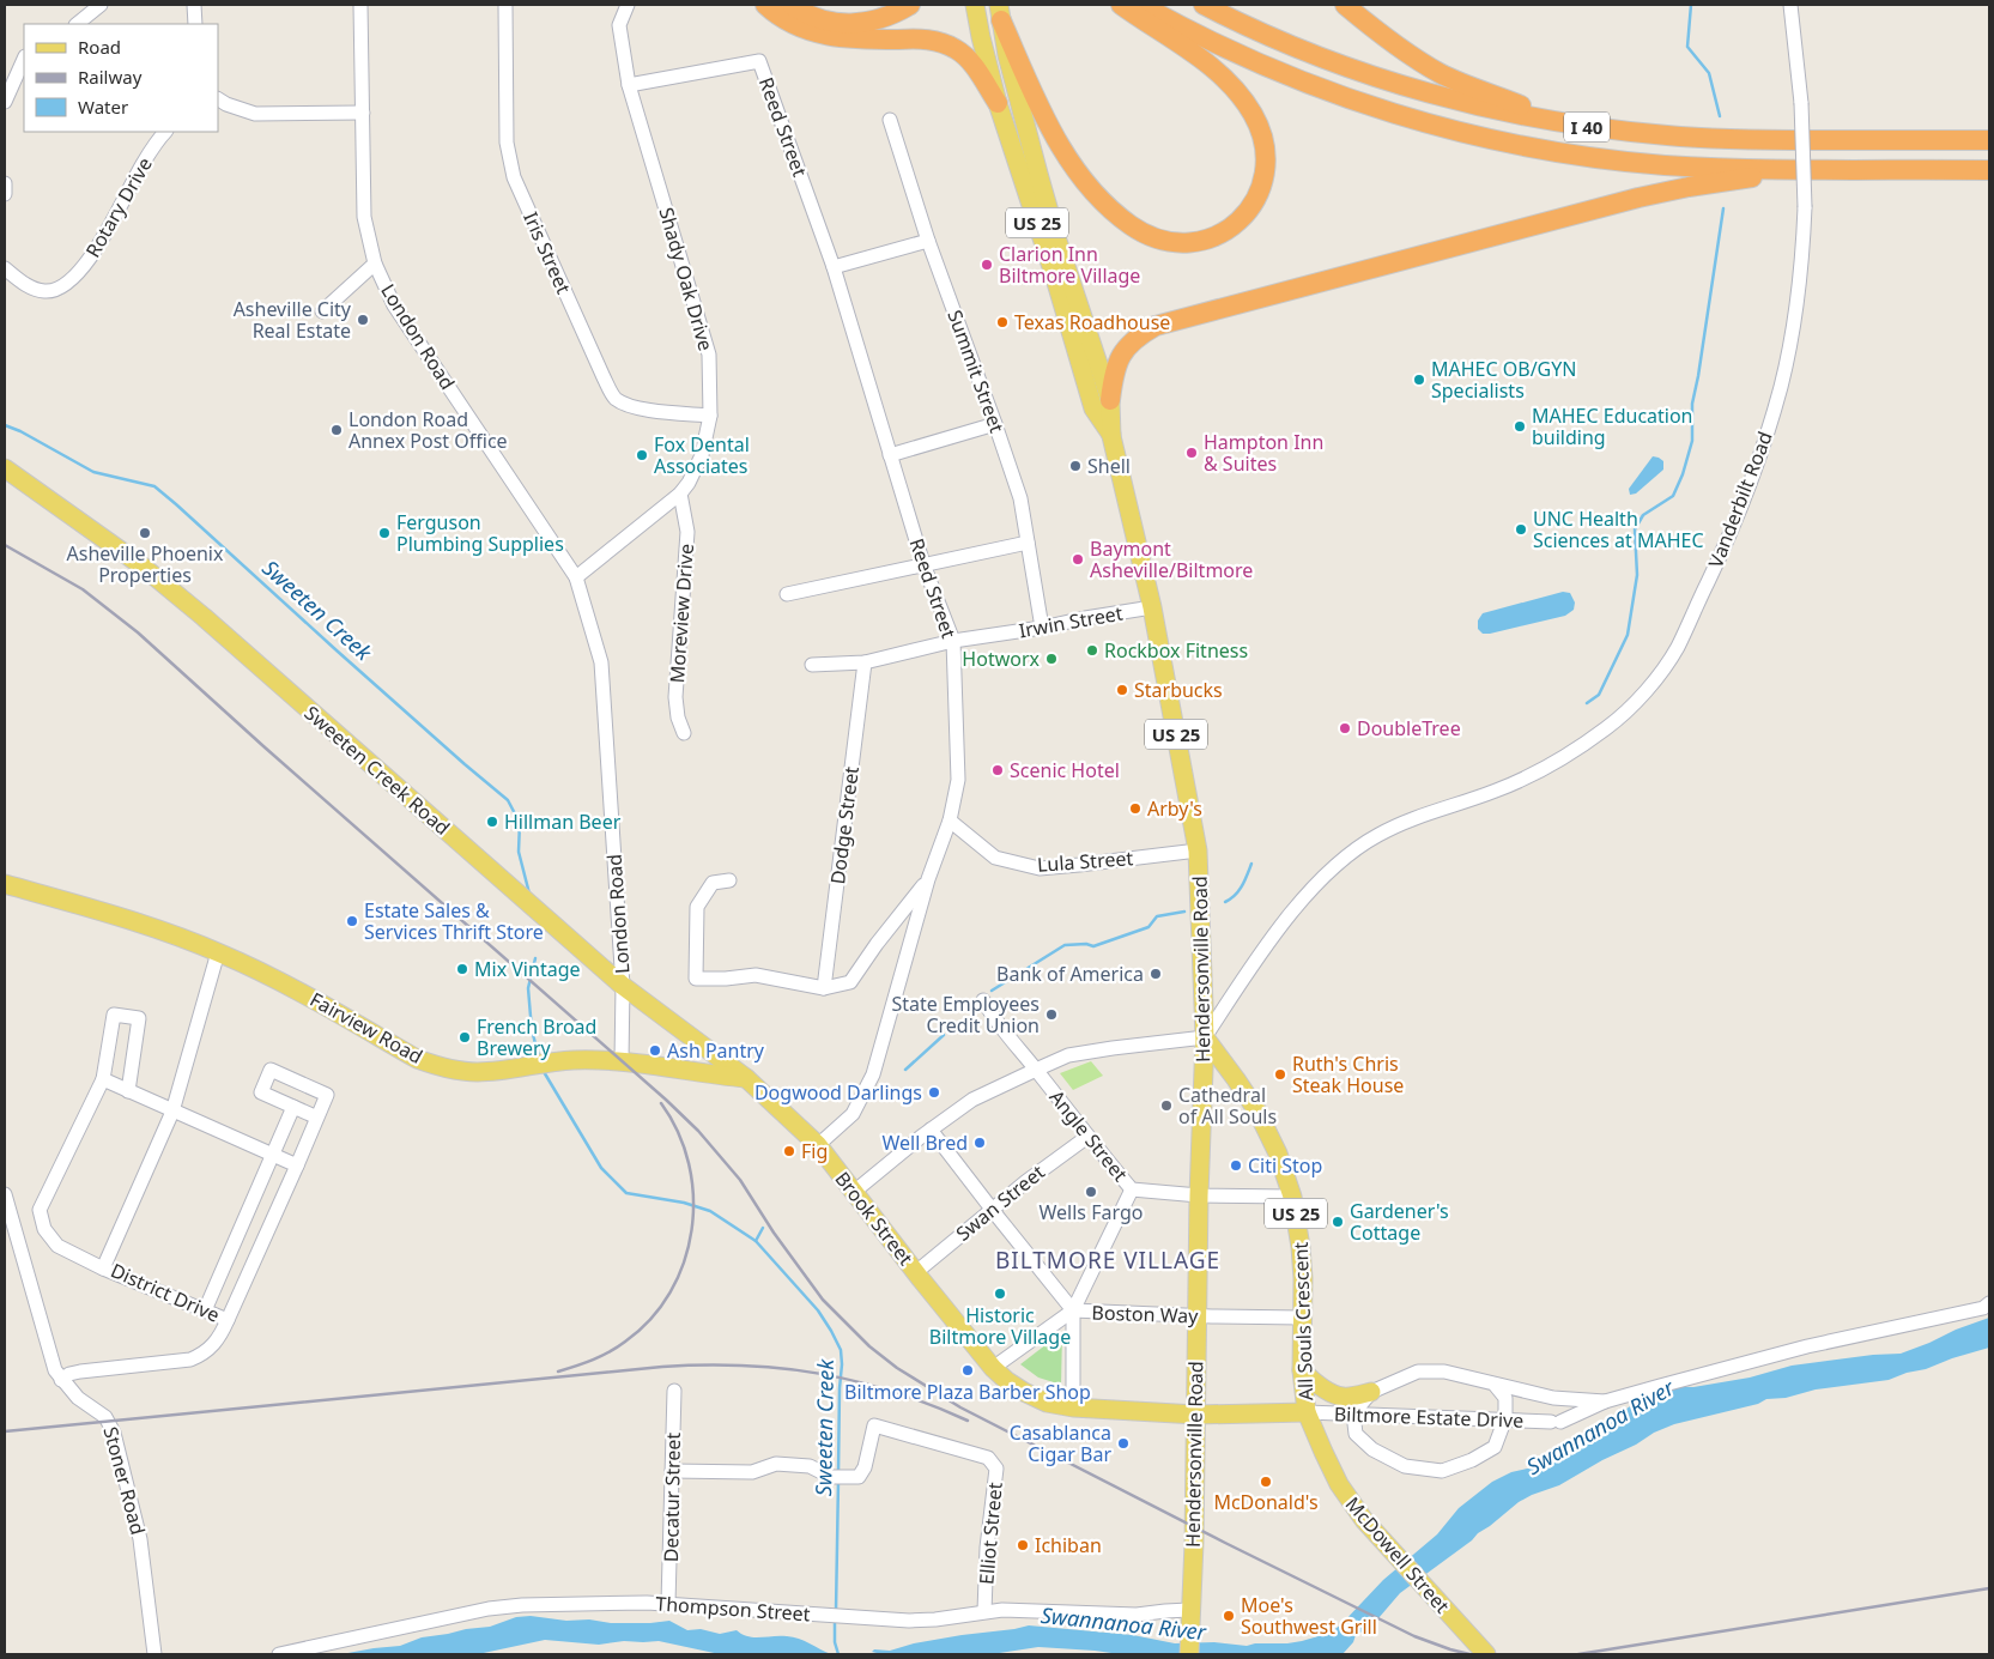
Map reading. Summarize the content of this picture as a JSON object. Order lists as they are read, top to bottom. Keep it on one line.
{"streets":{"highway":["I 40"],"main road":["US 25","Sweeten Creek Road","Hendersonville Road","Fairview Road","Brook Street","All Souls Crescent","McDowell Street"],"street":["Reed Street","Rotary Drive","Iris Street","Shady Oak Drive","London Road","Summit Street","Vanderbilt Road","Moreview Drive","Irwin Street","Dodge Street","Lula Street","Angle Street","Swan Street","District Drive","Boston Way","Biltmore Estate Drive","Stoner Road","Decatur Street","Elliot Street","Thompson Street"]},"crossings":[["Reed Street","Shady Oak Drive"],["Reed Street","Irwin Street"],["Reed Street","Lula Street"],["Reed Street","Brook Street"],["Iris Street","Shady Oak Drive"],["Shady Oak Drive","London Road"],["Shady Oak Drive","Moreview Drive"],["London Road","Sweeten Creek Road"],["London Road","Fairview Road"],["Summit Street","Irwin Street"],["Vanderbilt Road","Hendersonville Road"],["Vanderbilt Road","All Souls Crescent"],["Irwin Street","Dodge Street"],["Irwin Street","Hendersonville Road"],["Sweeten Creek Road","Fairview Road"],["Sweeten Creek Road","Brook Street"],["Lula Street","Hendersonville Road"],["Hendersonville Road","Angle Street"],["Hendersonville Road","Brook Street"],["Hendersonville Road","Boston Way"],["Hendersonville Road","All Souls Crescent"],["Hendersonville Road","Thompson Street"],["Fairview Road","Brook Street"],["Fairview Road","District Drive"],["Angle Street","Swan Street"],["Angle Street","All Souls Crescent"],["Swan Street","Brook Street"],["Swan Street","Boston Way"],["Brook Street","All Souls Crescent"],["Brook Street","Biltmore Estate Drive"],["Brook Street","McDowell Street"],["District Drive","Stoner Road"],["Boston Way","All Souls Crescent"],["All Souls Crescent","Biltmore Estate Drive"],["All Souls Crescent","McDowell Street"],["Biltmore Estate Drive","McDowell Street"],["Decatur Street","Elliot Street"],["Decatur Street","Thompson Street"],["Elliot Street","Thompson Street"]],"districts":["BILTMORE VILLAGE"],"water":["Sweeten Creek","Swannanoa River"],"places":["Clarion Inn Biltmore Village","Asheville City Real Estate","Texas Roadhouse","MAHEC OB/GYN Specialists","MAHEC Education building","London Road Annex Post Office","Hampton Inn & Suites","Fox Dental Associates","Shell","UNC Health Sciences at MAHEC","Asheville Phoenix Properties","Ferguson Plumbing Supplies","Baymont Asheville/Biltmore","Rockbox Fitness","Hotworx","Starbucks","DoubleTree","Scenic Hotel","Arby's","Hillman Beer","Estate Sales & Services Thrift Store","Mix Vintage","Bank of America","State Employees Credit Union","French Broad Brewery","Ash Pantry","Ruth's Chris Steak House","Dogwood Darlings","Cathedral of All Souls","Well Bred","Fig","Citi Stop","Wells Fargo","Gardener's Cottage","Historic Biltmore Village","Biltmore Plaza Barber Shop","Casablanca Cigar Bar","McDonald's","Ichiban","Moe's Southwest Grill"],"legend":["Road","Railway","Water"]}
